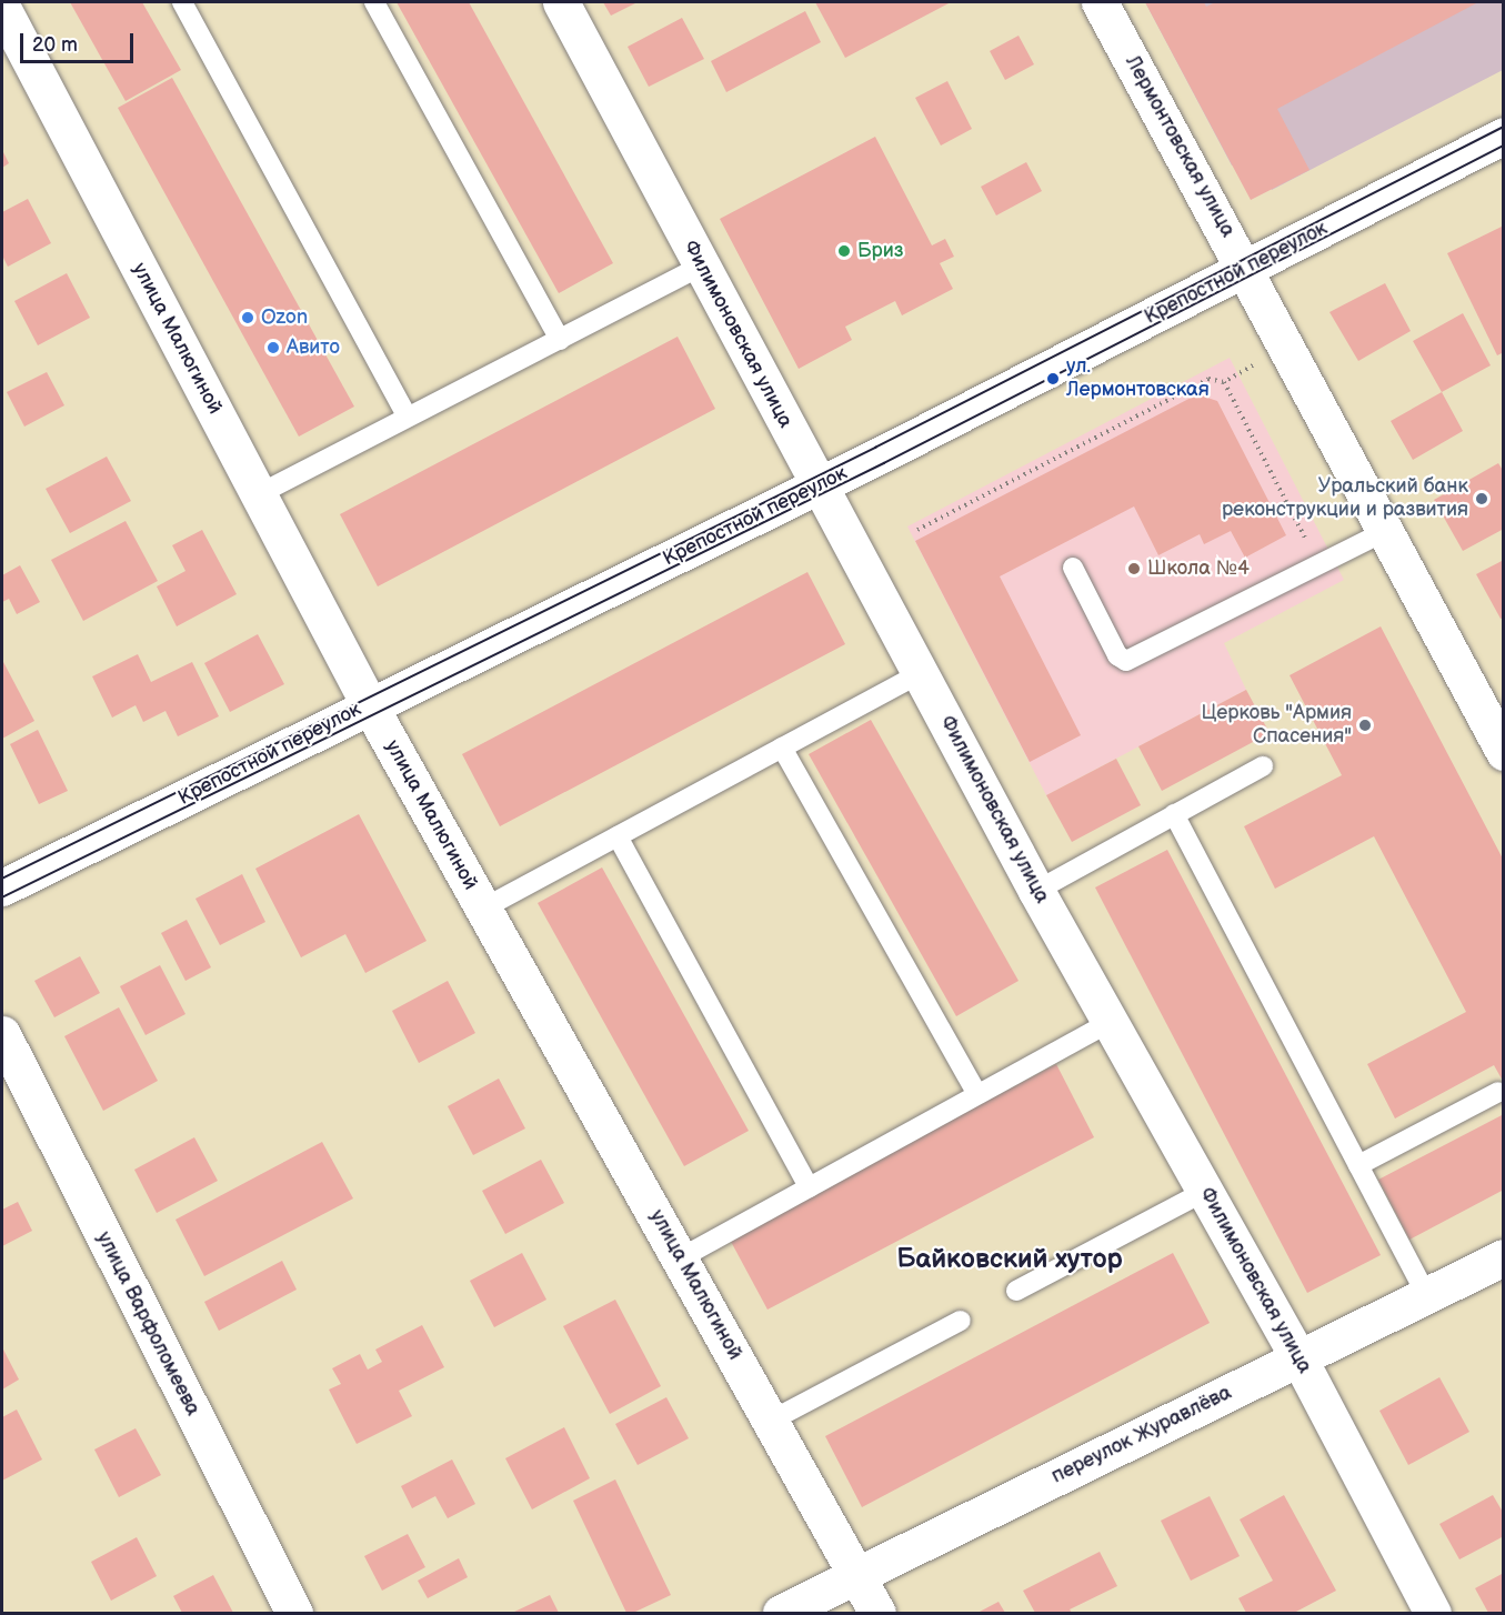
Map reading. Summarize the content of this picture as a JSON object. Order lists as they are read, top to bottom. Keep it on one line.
{"streets":{"street":["Лермонтовская улица","Крепостной переулок","Филимоновская улица","улица Малюгиной","улица Варфоломеева","переулок Журавлёва"]},"crossings":[["Лермонтовская улица","Крепостной переулок"],["Крепостной переулок","Филимоновская улица"],["Крепостной переулок","улица Малюгиной"],["Филимоновская улица","переулок Журавлёва"],["улица Малюгиной","переулок Журавлёва"]],"districts":["Байковский хутор"],"places":["Бриз","Ozon","Авито","ул. Лермонтовская","Уральский банк реконструкции и развития","Школа №4","Церковь \"Армия Спасения\""],"scale_bar":"20 m"}
